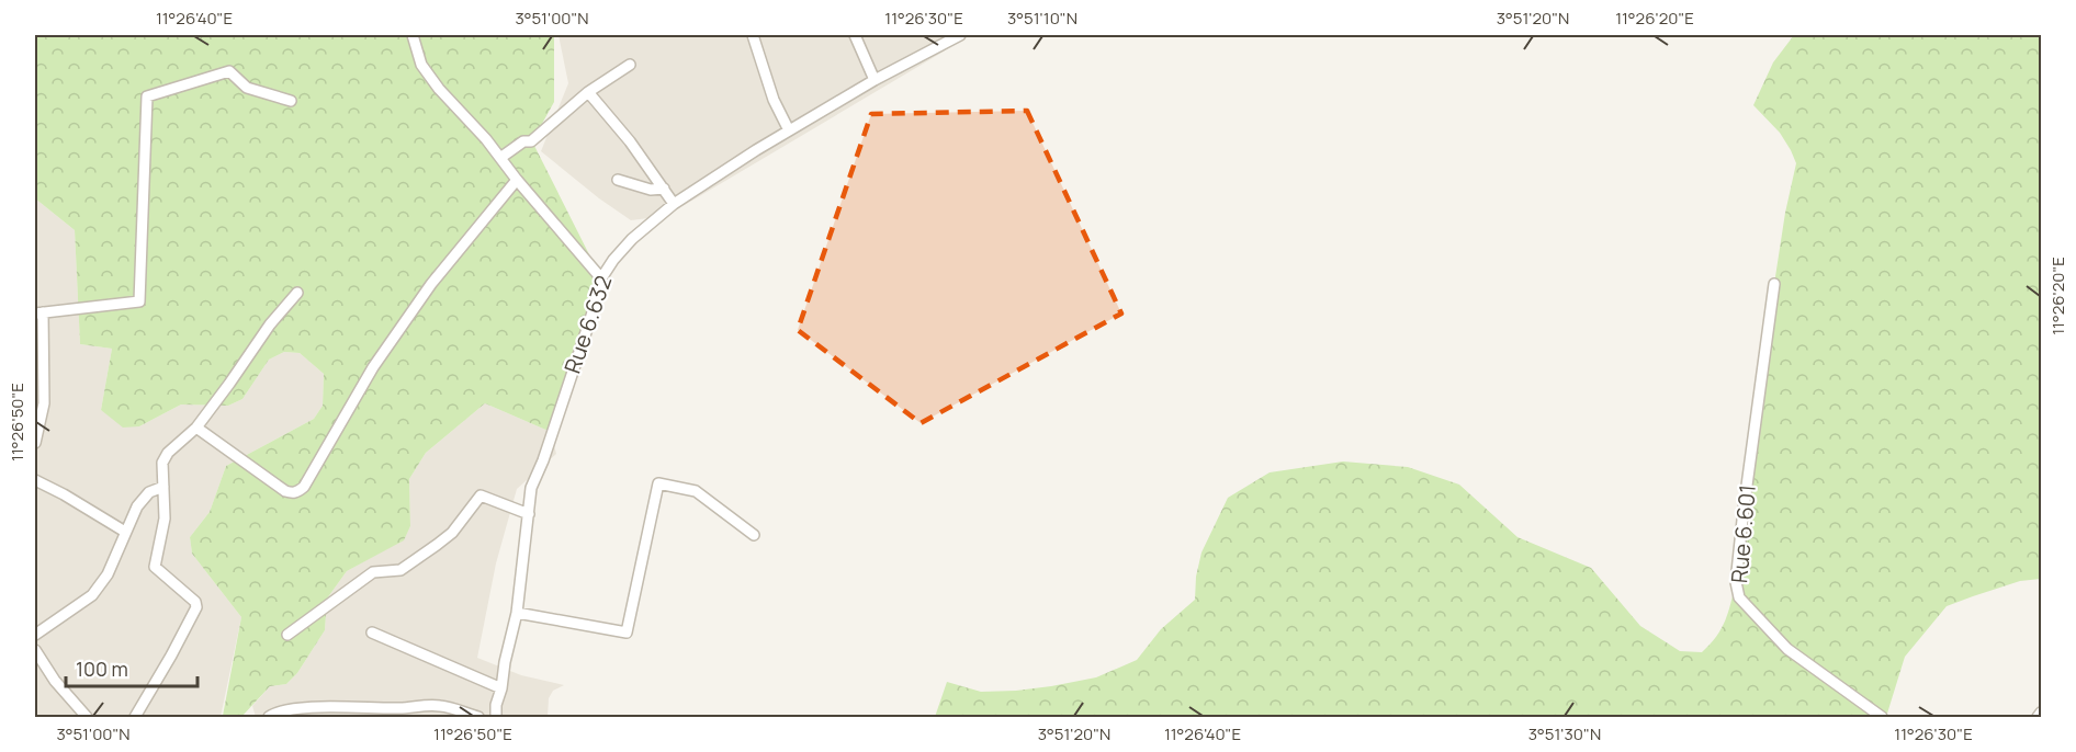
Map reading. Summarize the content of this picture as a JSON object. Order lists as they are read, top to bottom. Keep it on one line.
{"streets":{"street":["Rue 6.632","Rue 6.601"]},"scale_bar":"100 m","coordinates":["11°26'40\"E","3°51'00\"N","11°26'30\"E","3°51'10\"N","3°51'20\"N","11°26'20\"E","11°26'50\"E","3°51'30\"N"]}
